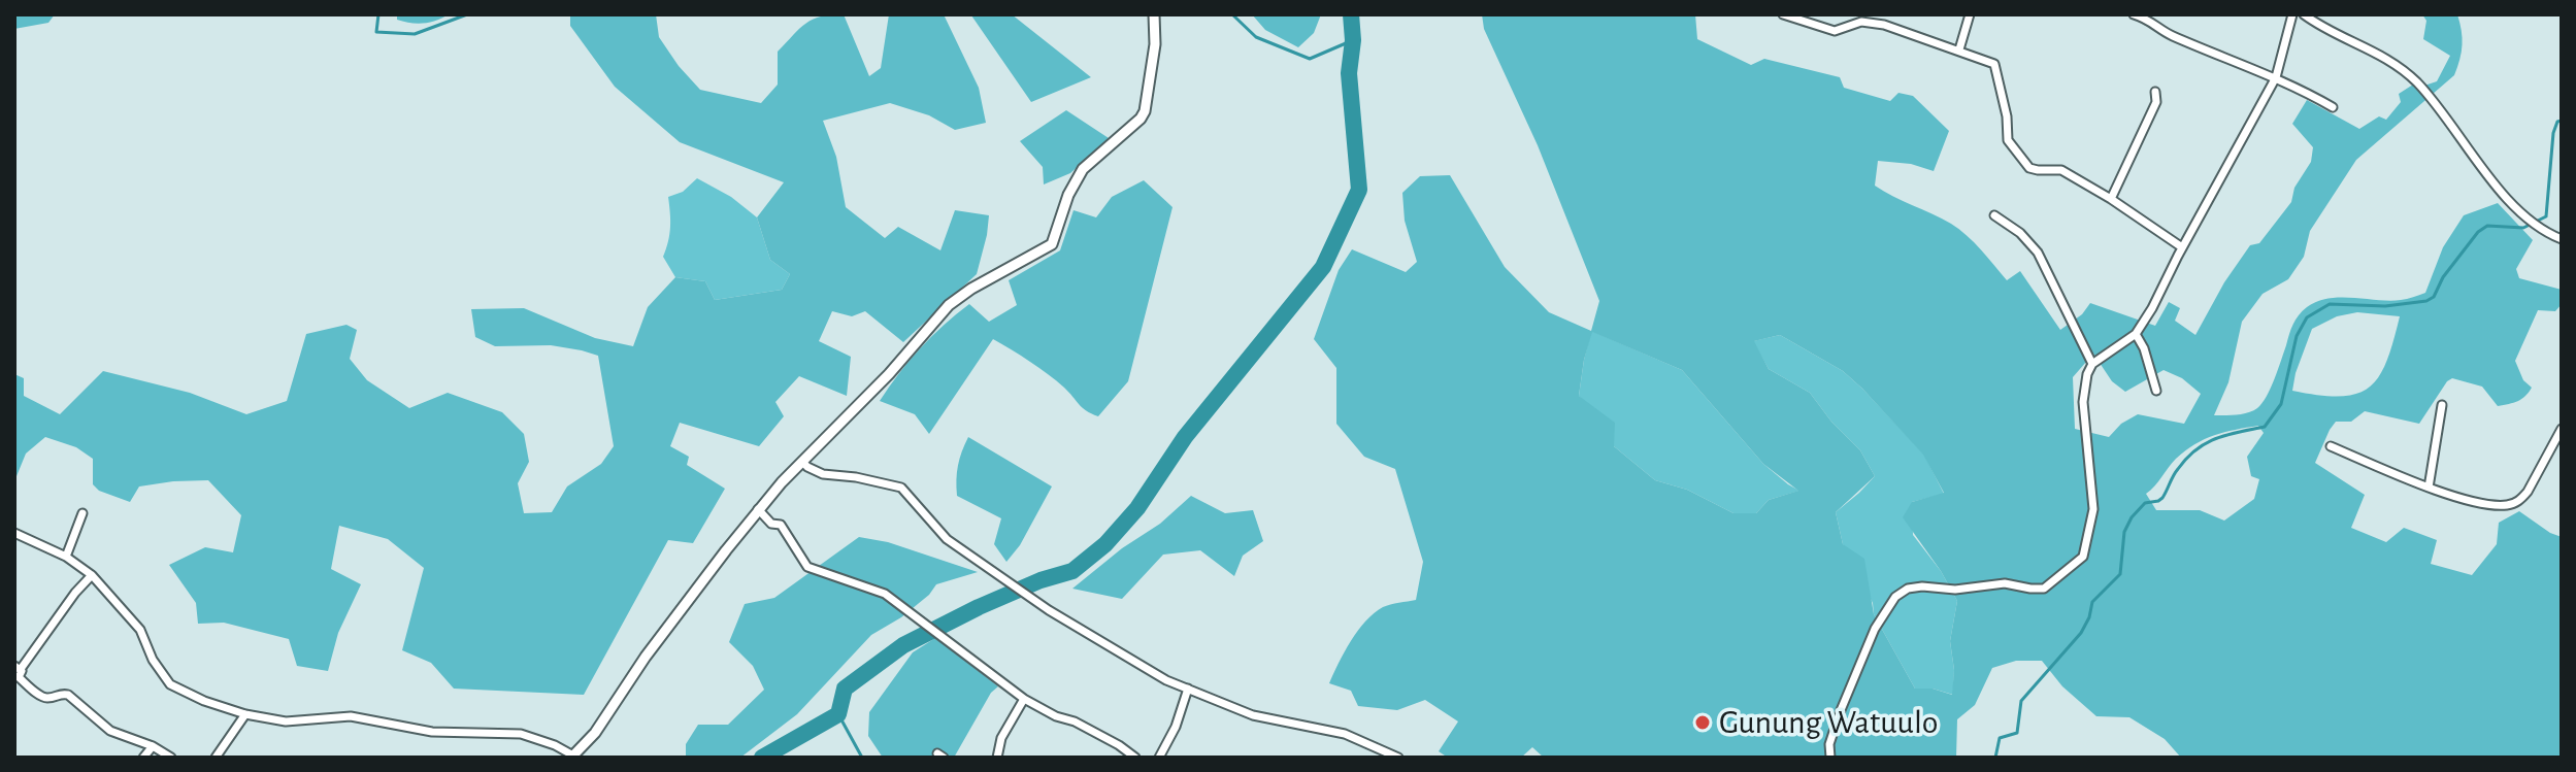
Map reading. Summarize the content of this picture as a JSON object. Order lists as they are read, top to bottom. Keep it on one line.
{"places":["Gunung Watuulo"]}
